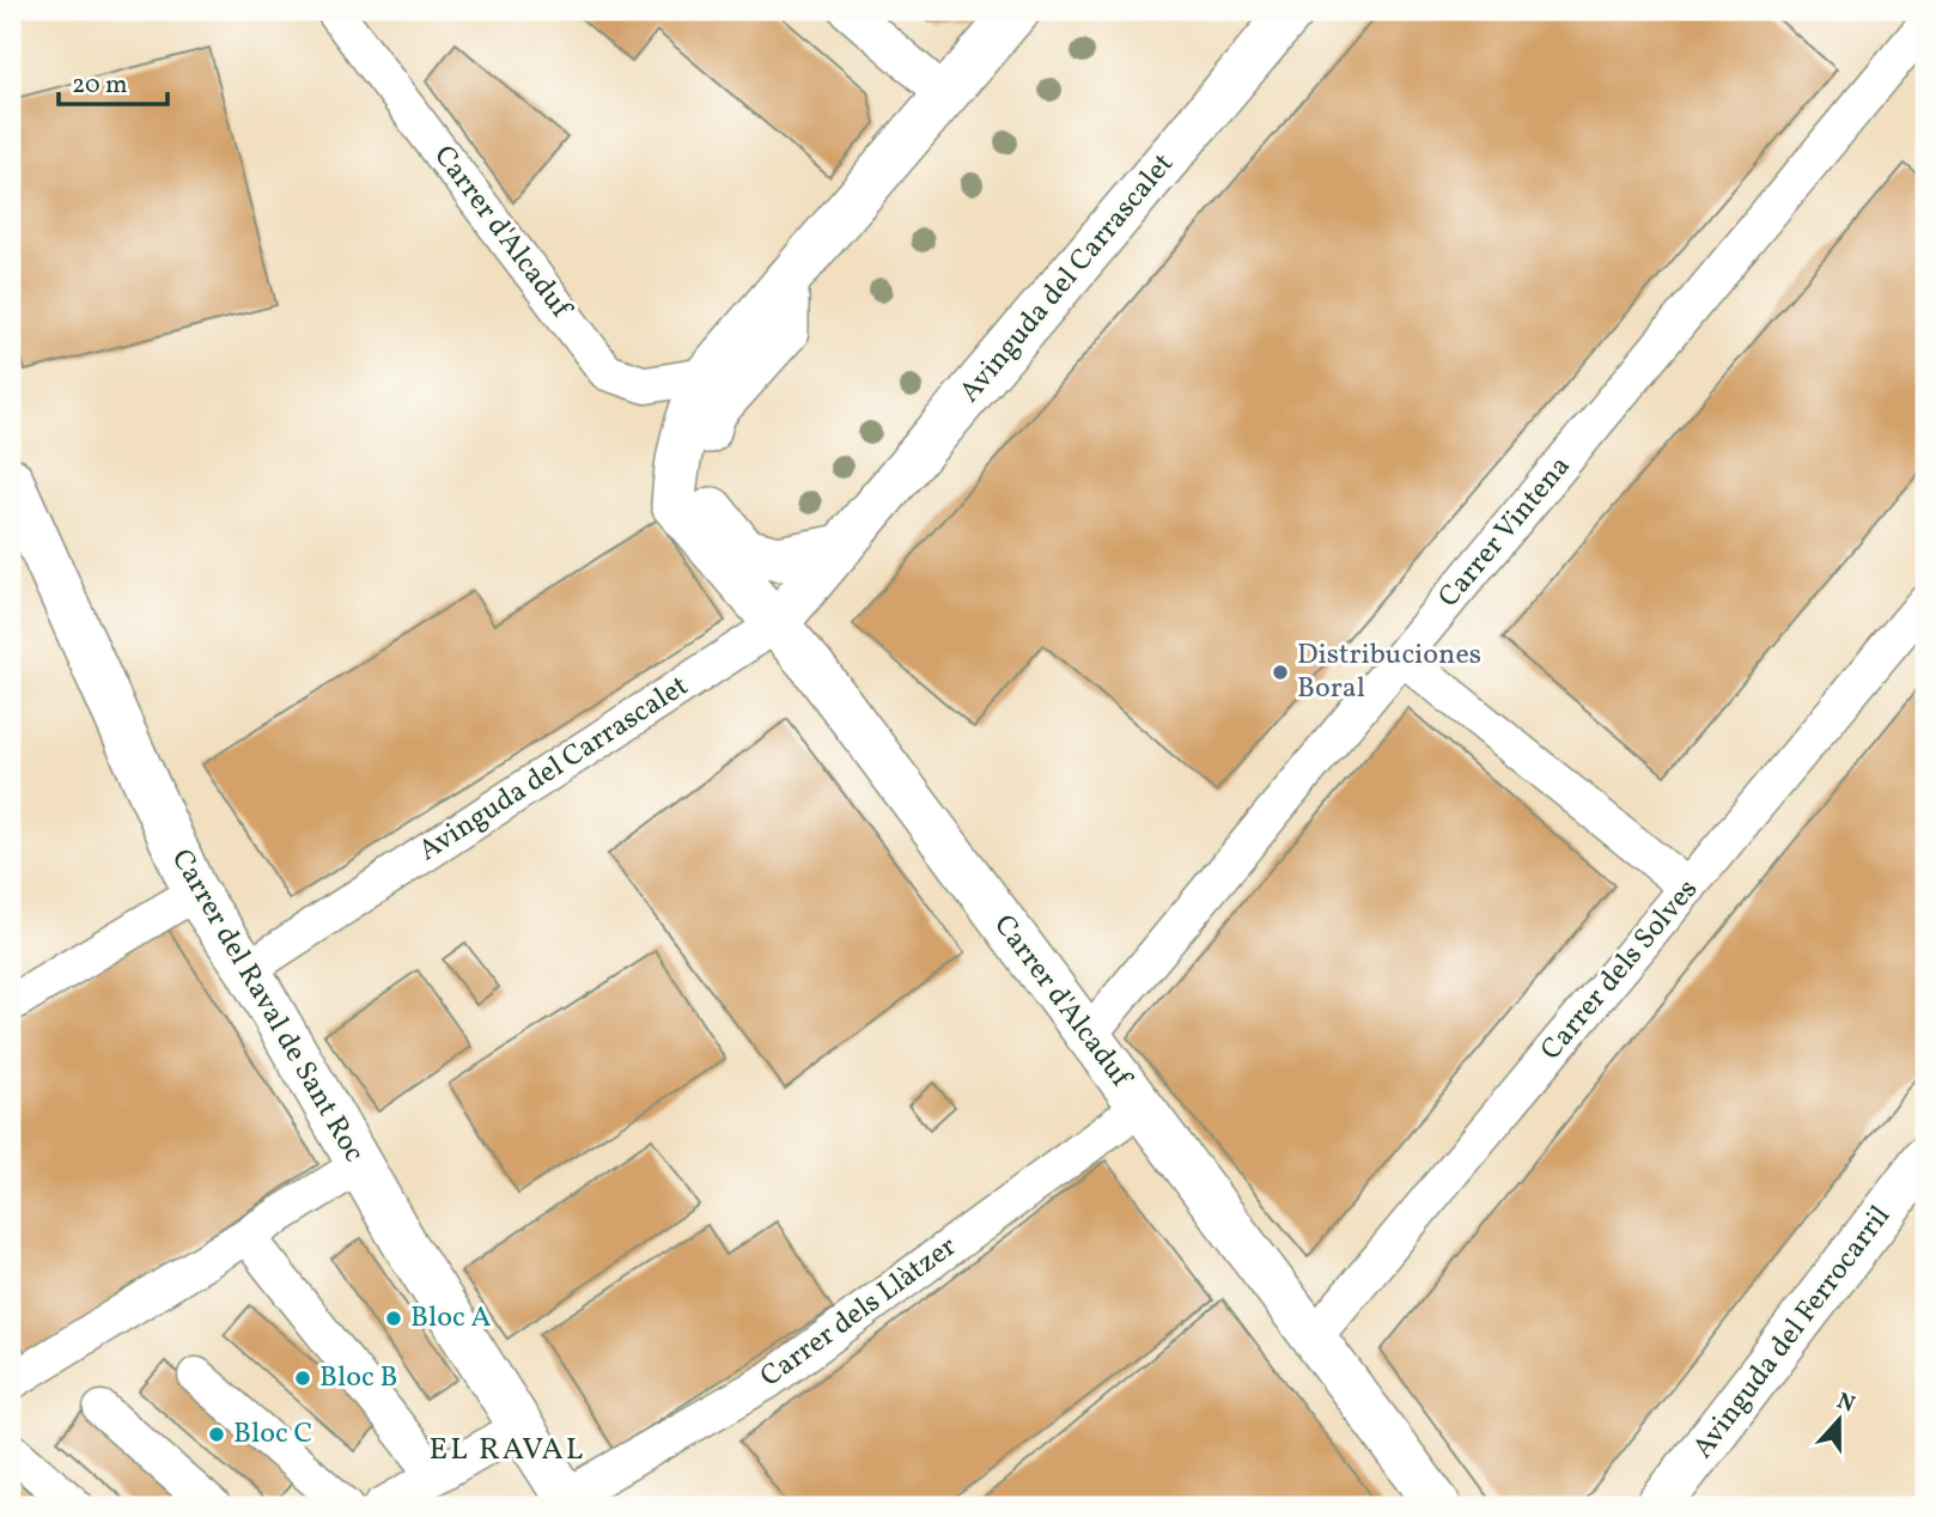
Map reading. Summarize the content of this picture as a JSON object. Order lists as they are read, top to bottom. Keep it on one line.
{"streets":{"street":["Carrer d'Alcaduf","Avinguda del Carrascalet","Carrer Vintena","Carrer dels Solves","Carrer del Raval de Sant Roc","Carrer dels Llàtzer","Avinguda del Ferrocarril"]},"crossings":[["Carrer d'Alcaduf","Avinguda del Carrascalet"],["Carrer d'Alcaduf","Carrer Vintena"],["Carrer d'Alcaduf","Carrer dels Solves"],["Carrer d'Alcaduf","Carrer dels Llàtzer"],["Avinguda del Carrascalet","Carrer del Raval de Sant Roc"],["Carrer del Raval de Sant Roc","Carrer dels Llàtzer"]],"districts":["EL RAVAL"],"places":["Distribuciones Boral","Bloc A","Bloc B","Bloc C"],"scale_bar":"20 m","north":"top"}
